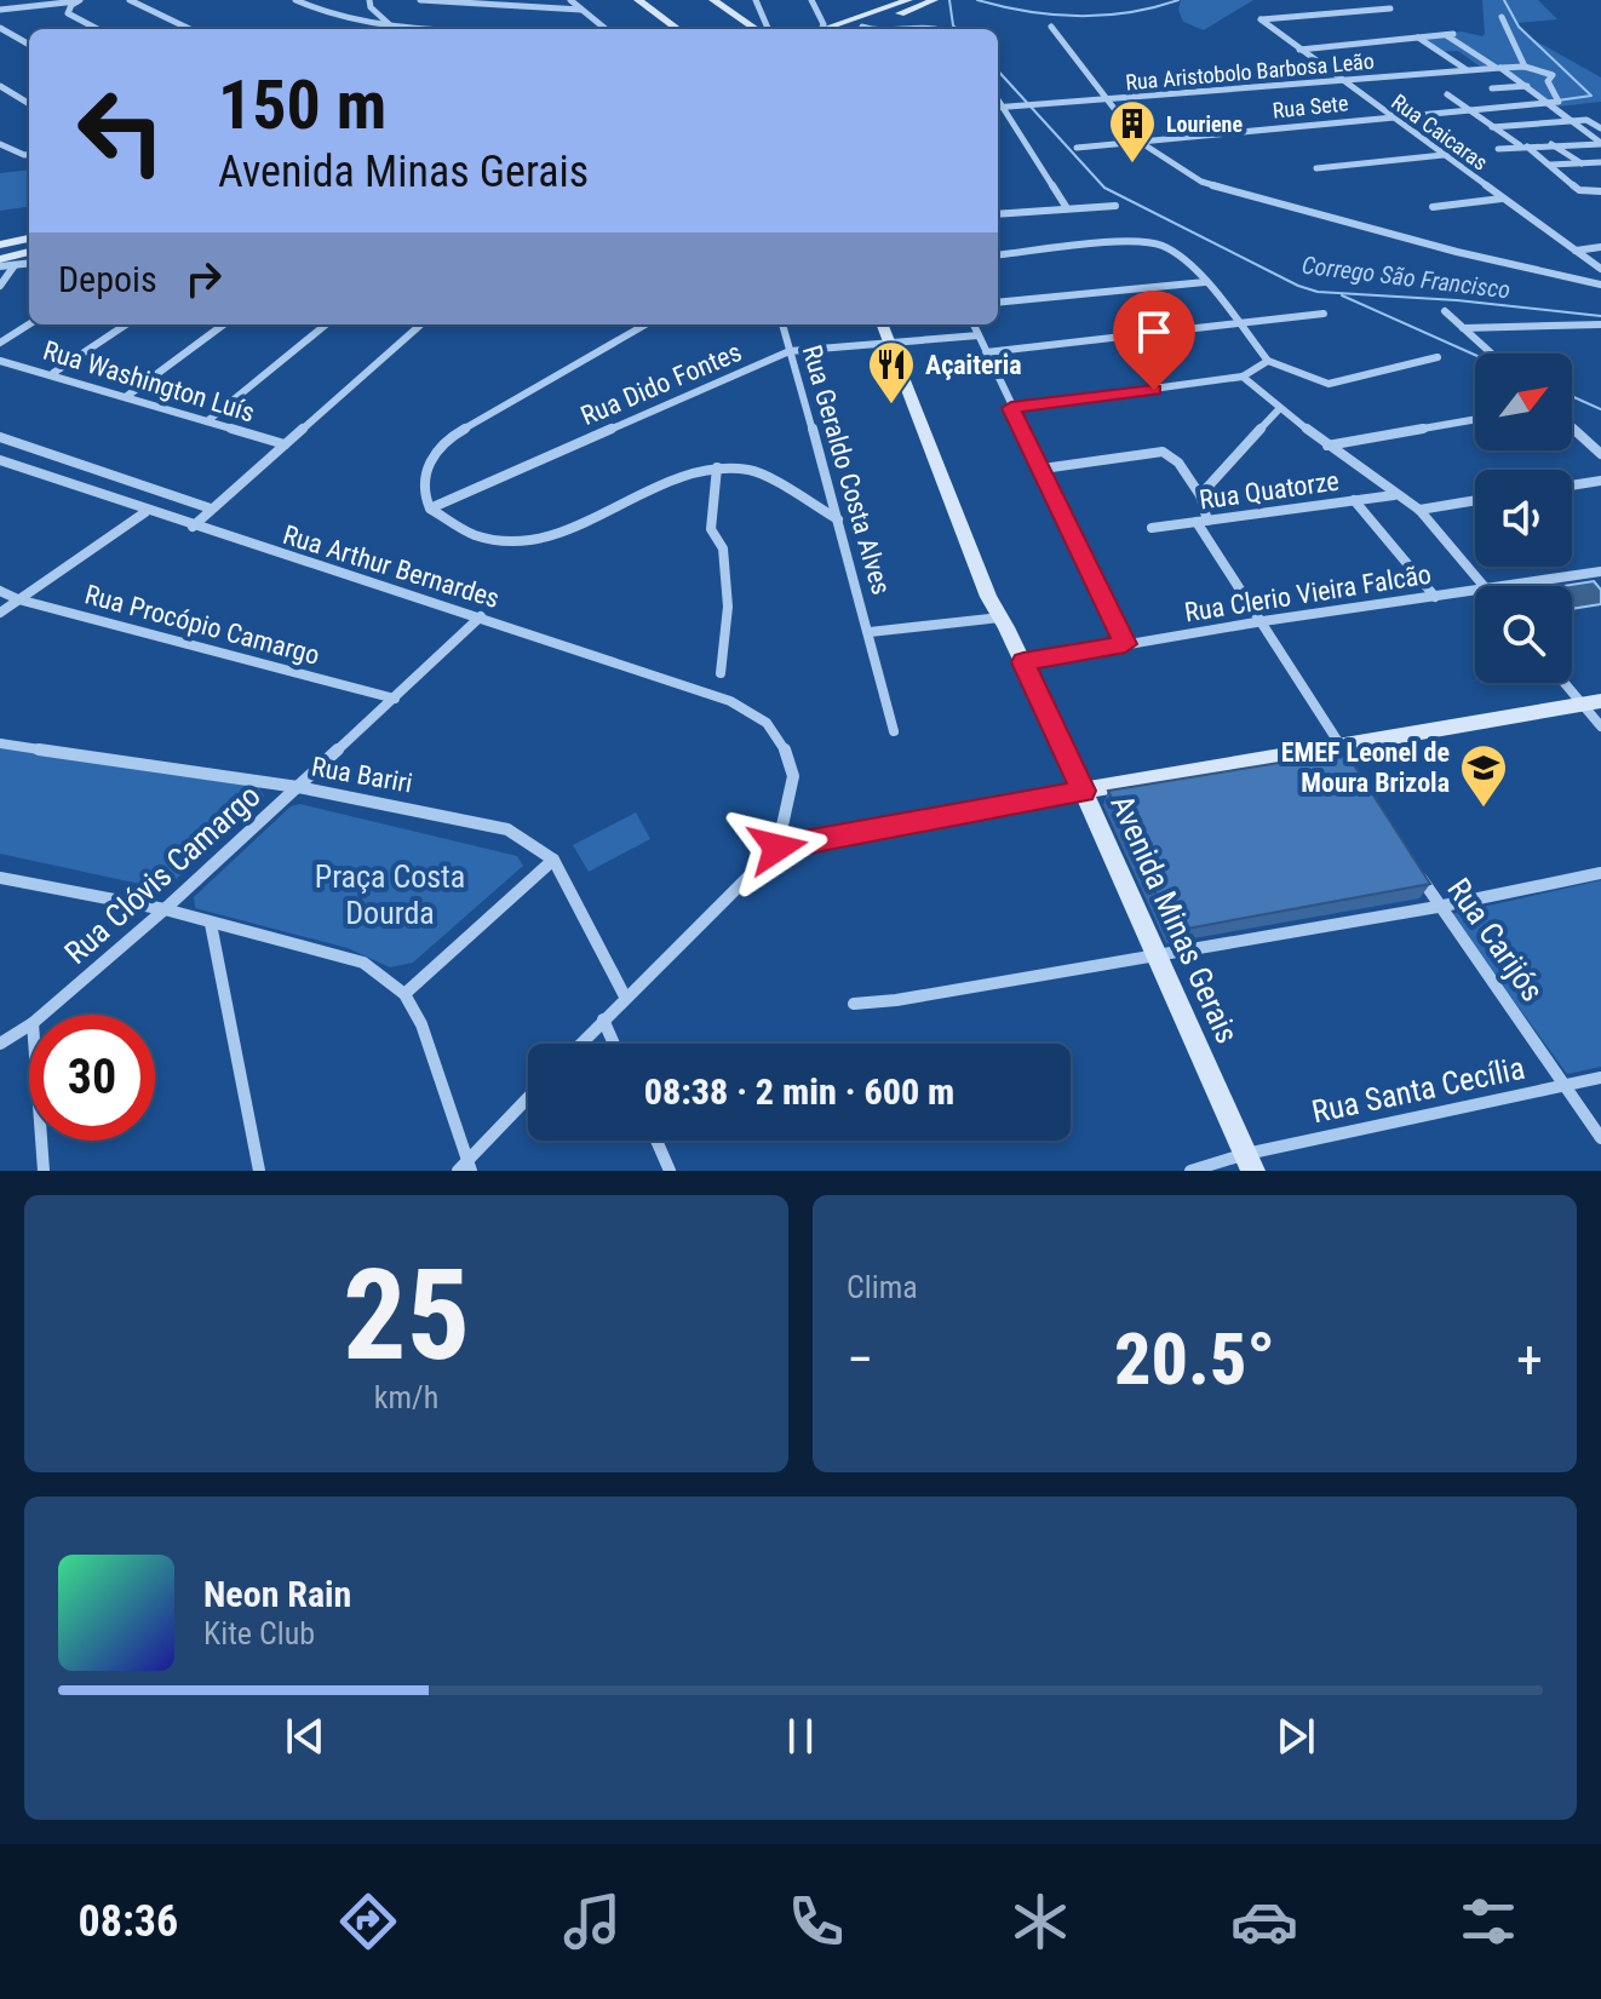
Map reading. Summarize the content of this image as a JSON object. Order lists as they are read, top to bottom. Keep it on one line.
{"streets":{"street":["Rua Aristobolo Barbosa Leão","Rua Sete","Rua Caicaras","Rua Washington Luís","Rua Dido Fontes","Rua Geraldo Costa Alves","Rua Quatorze","Rua Arthur Bernardes","Rua Clerio Vieira Falcão","Rua Procópio Camargo","Rua Bariri","Rua Clóvis Camargo","Avenida Minas Gerais","Rua Carijós","Rua Santa Cecília"]},"crossings":[["Rua Aristobolo Barbosa Leão","Rua Caicaras"],["Rua Sete","Rua Caicaras"],["Rua Dido Fontes","Rua Geraldo Costa Alves"],["Rua Dido Fontes","Avenida Minas Gerais"],["Rua Geraldo Costa Alves","Avenida Minas Gerais"],["Rua Arthur Bernardes","Rua Clóvis Camargo"],["Rua Clerio Vieira Falcão","Avenida Minas Gerais"],["Rua Procópio Camargo","Rua Clóvis Camargo"],["Rua Bariri","Rua Clóvis Camargo"],["Avenida Minas Gerais","Rua Santa Cecília"],["Rua Carijós","Rua Santa Cecília"]],"water":["Corrego São Francisco"],"parks":["Praça Costa Dourda"],"places":{"building":["Louriene"],"restaurant":["Açaiteria"],"school or university":["EMEF Leonel de Moura Brizola"]},"north":"top right","page":{"turn":["150 m","Avenida Minas Gerais"],"then":"Depois","limit":"30","trip":"08:38 · 2 min · 600 m","tile":[["25","km/h"],"Clima"],"heat":["−","20.5°","+"],"song":["Neon Rain","Kite Club"],"tabs":"08:36"}}
